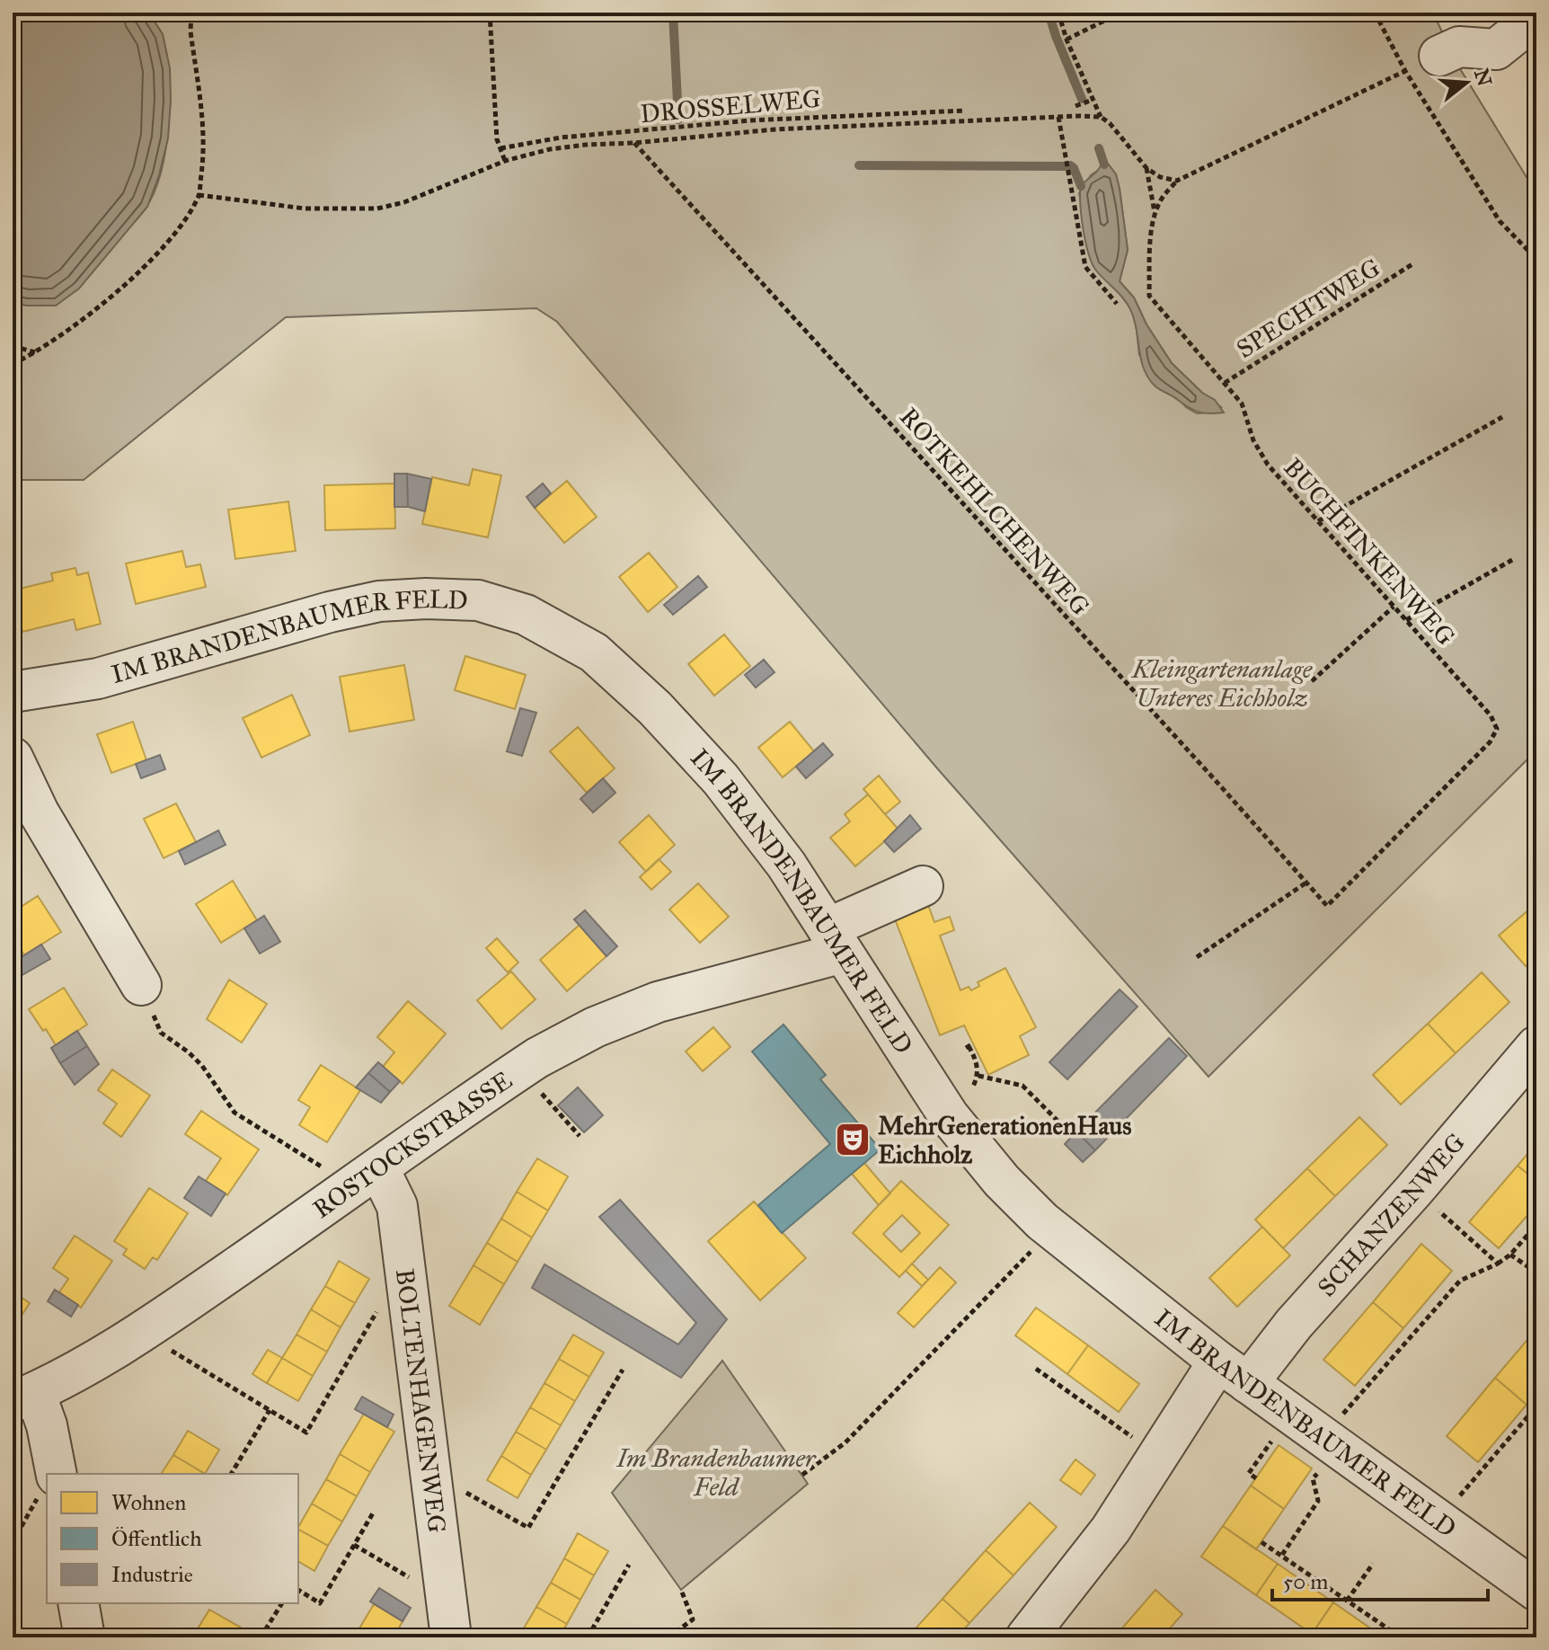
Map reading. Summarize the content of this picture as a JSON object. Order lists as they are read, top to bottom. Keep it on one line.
{"streets":{"street":["IM BRANDENBAUMER FELD","ROSTOCKSTRASSE","SCHANZENWEG","BOLTENHAGENWEG"],"path":["DROSSELWEG","SPECHTWEG","ROTKEHLCHENWEG","BUCHFINKENWEG"]},"crossings":[["SPECHTWEG","BUCHFINKENWEG"],["ROTKEHLCHENWEG","BUCHFINKENWEG"],["IM BRANDENBAUMER FELD","ROSTOCKSTRASSE"],["IM BRANDENBAUMER FELD","SCHANZENWEG"],["ROSTOCKSTRASSE","BOLTENHAGENWEG"]],"parks":["Kleingartenanlage Unteres Eichholz","Im Brandenbaumer Feld"],"places":{"theatre":["MehrGenerationenHaus Eichholz"]},"legend":["Wohnen","Öffentlich","Industrie"],"scale_bar":"50 m","north":"right"}
